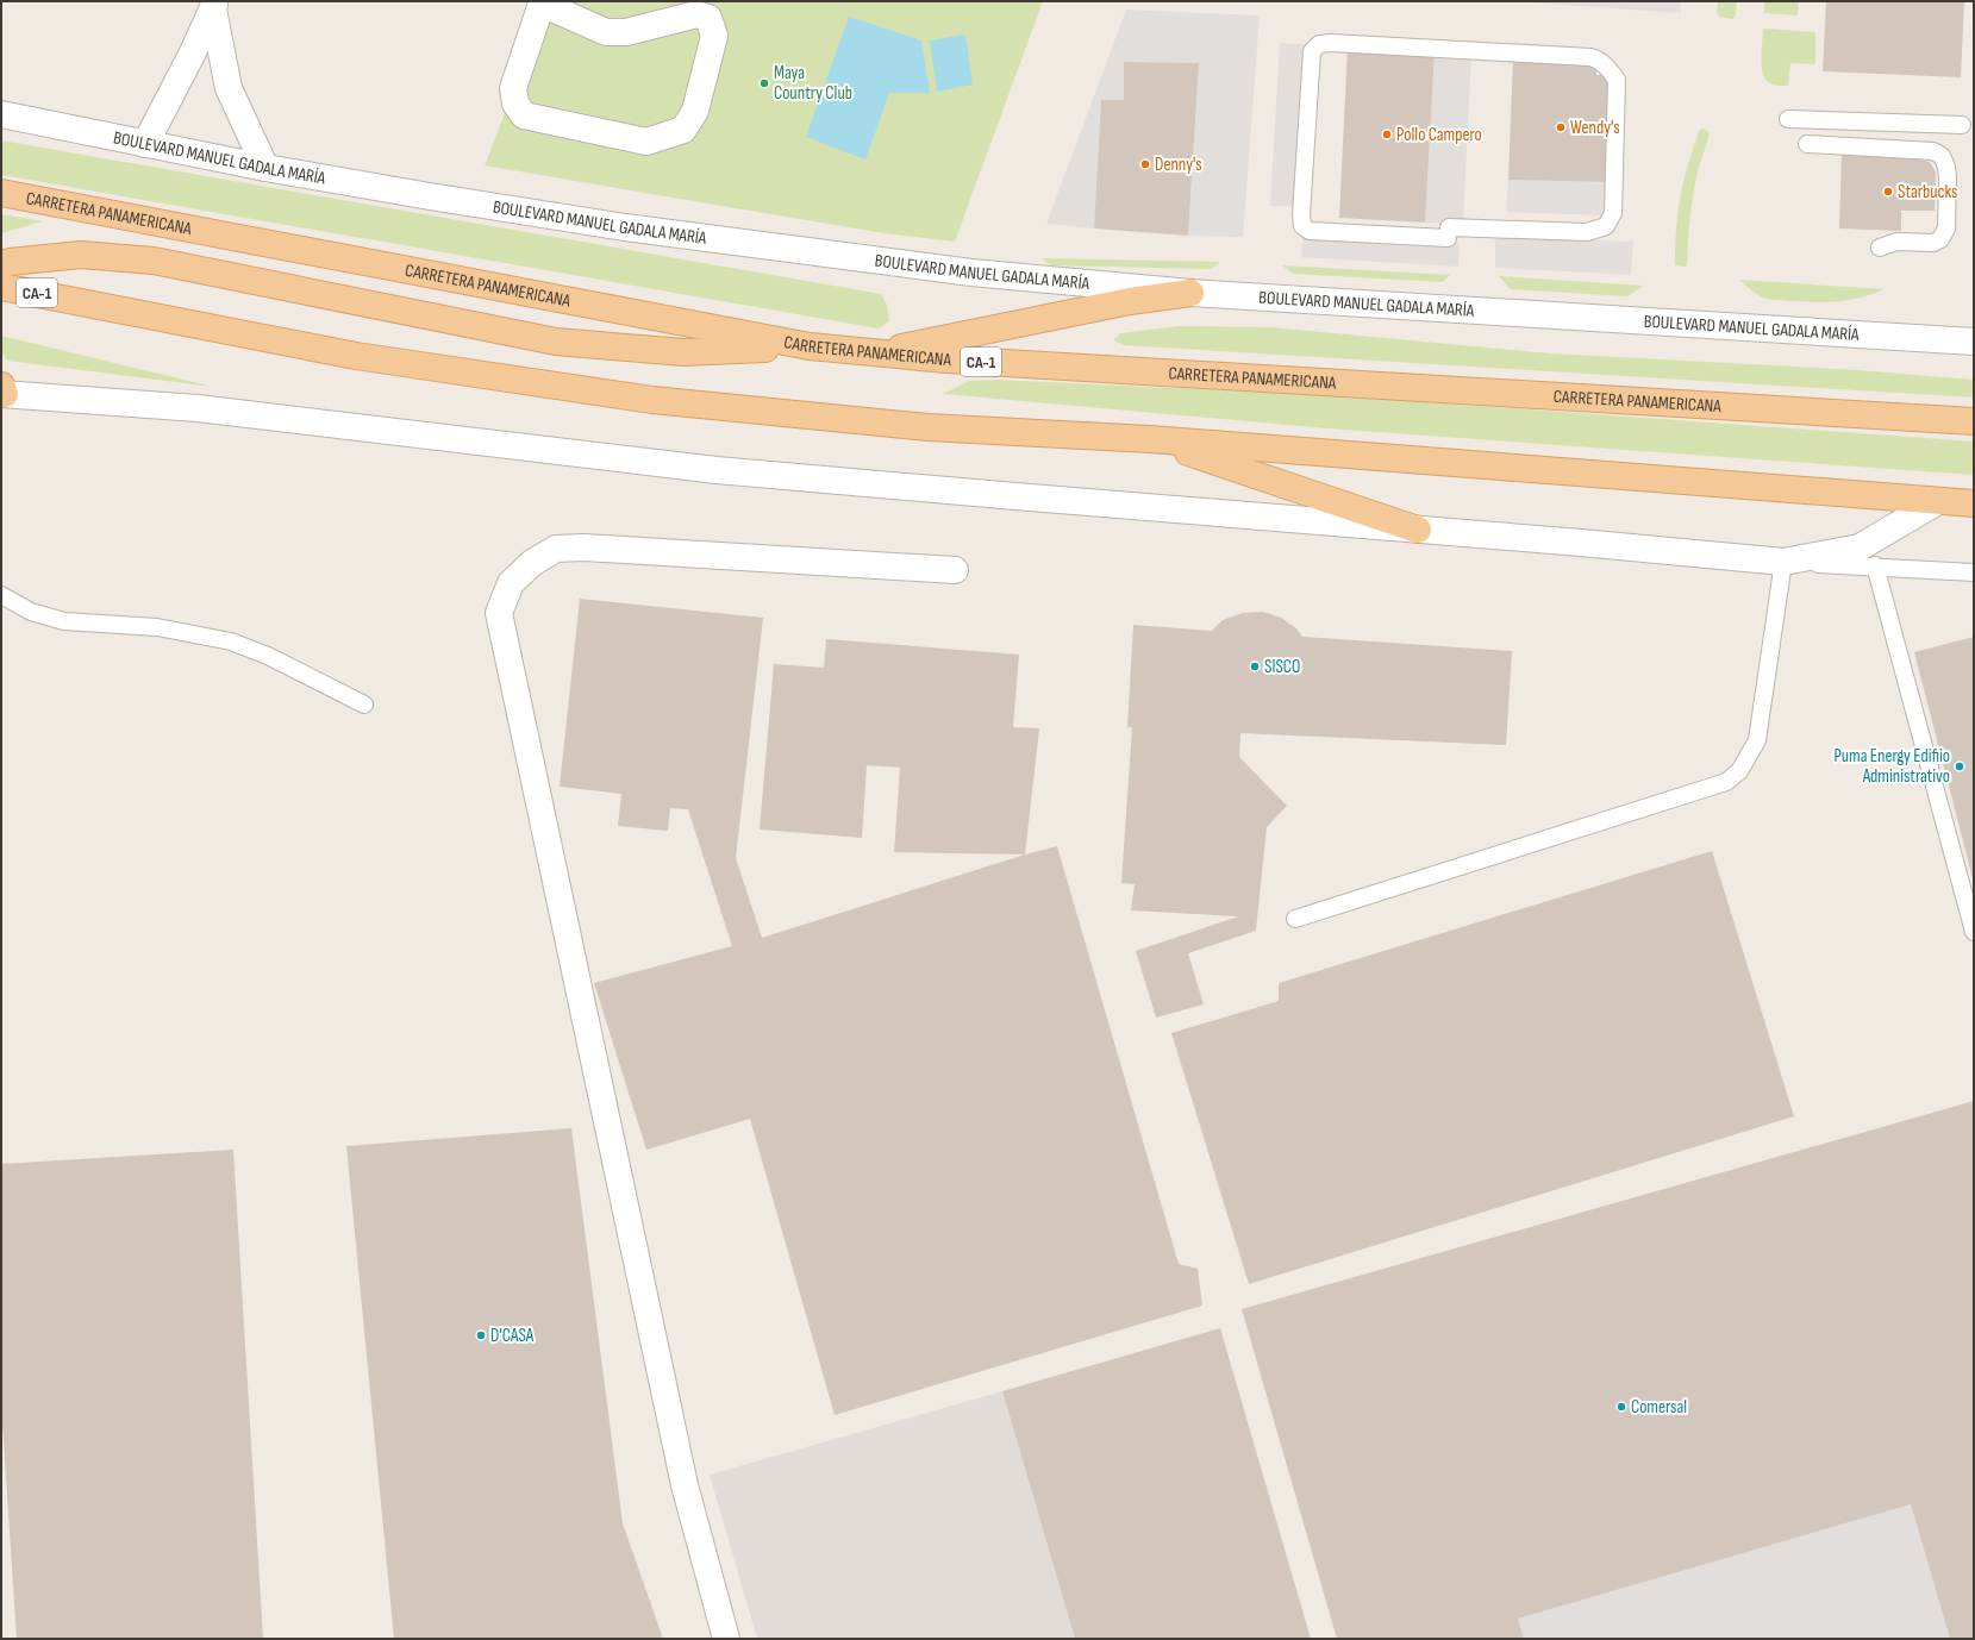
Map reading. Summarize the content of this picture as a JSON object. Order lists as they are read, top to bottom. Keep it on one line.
{"streets":{"main road":["CARRETERA PANAMERICANA","CA-1"],"street":["BOULEVARD MANUEL GADALA MARÍA"]},"places":["Maya Country Club","Wendy's","Pollo Campero","Denny's","Starbucks","SISCO","Puma Energy Edifiio Administrativo","D'CASA","Comersal"]}
